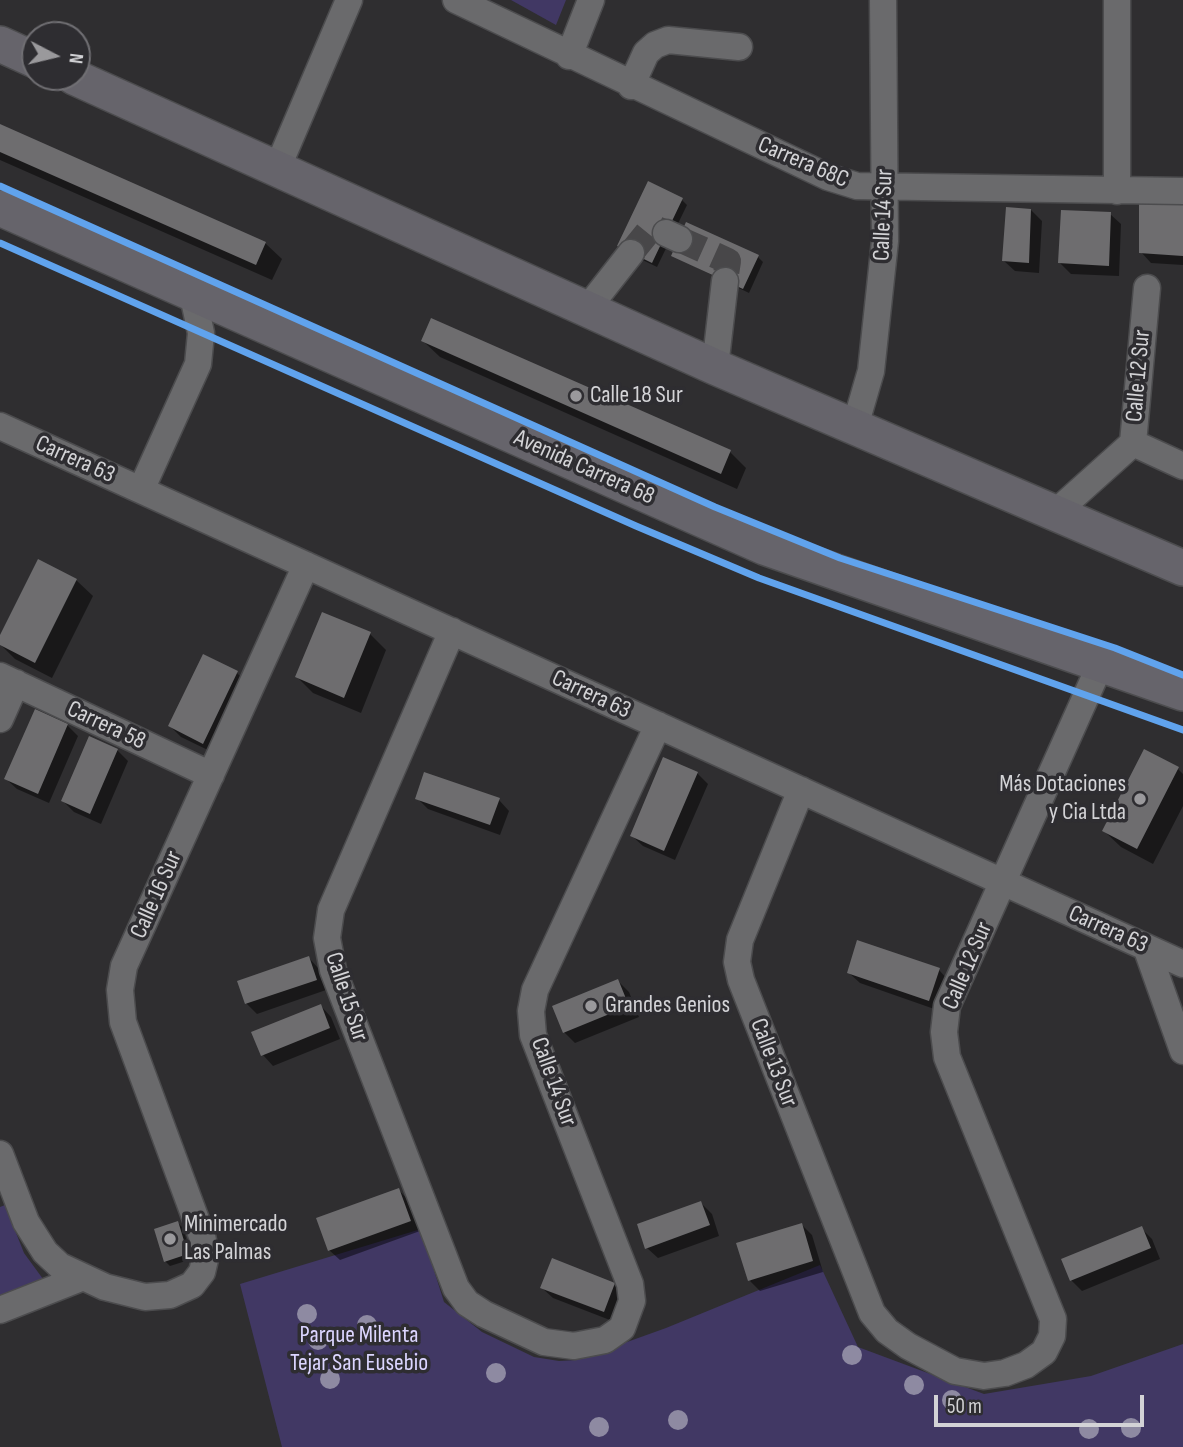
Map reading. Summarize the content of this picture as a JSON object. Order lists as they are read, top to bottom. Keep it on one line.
{"streets":{"main road":["Avenida Carrera 68"],"street":["Carrera 68C","Calle 14 Sur","Calle 12 Sur","Carrera 63","Carrera 58","Calle 16 Sur","Calle 15 Sur","Calle 13 Sur"]},"crossings":[["Carrera 68C","Calle 14 Sur"],["Calle 14 Sur","Carrera 63"],["Calle 14 Sur","Calle 15 Sur"],["Calle 12 Sur","Carrera 63"],["Calle 12 Sur","Avenida Carrera 68"],["Calle 12 Sur","Calle 13 Sur"],["Carrera 63","Calle 16 Sur"],["Carrera 63","Calle 15 Sur"],["Carrera 63","Calle 13 Sur"],["Carrera 58","Calle 16 Sur"]],"parks":["Parque Milenta Tejar San Eusebio"],"places":["Calle 18 Sur","Más Dotaciones y Cia Ltda","Grandes Genios","Minimercado Las Palmas"],"scale_bar":"50 m","north":"right"}
